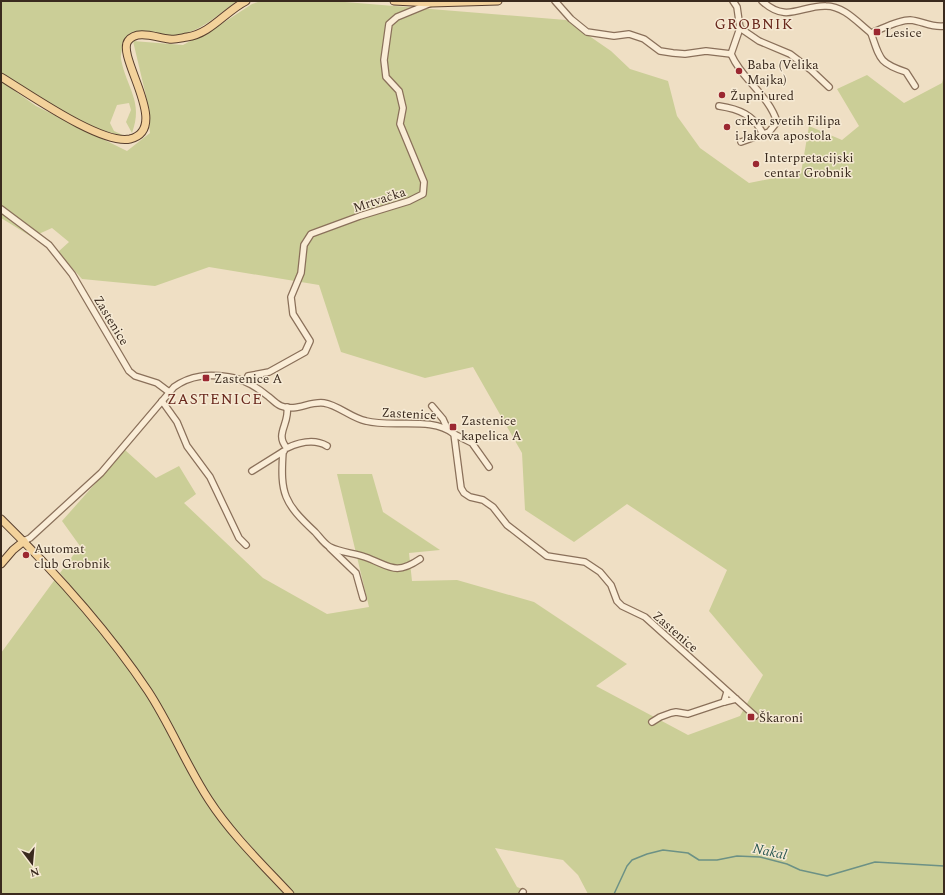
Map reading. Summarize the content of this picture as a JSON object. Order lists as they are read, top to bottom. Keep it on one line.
{"streets":{"street":["Mrtvačka","Zastenice"]},"districts":["GROBNIK","ZASTENICE"],"water":["Nakal"],"places":{"transit":["Lesice","Zastenice A","Zastenice kapelica A","Škaroni"],"other":["Baba (Velika Majka)","Župni ured","crkva svetih Filipa i Jakova apostola","Interpretacijski centar Grobnik","Automat club Grobnik"]},"north":"bottom"}
